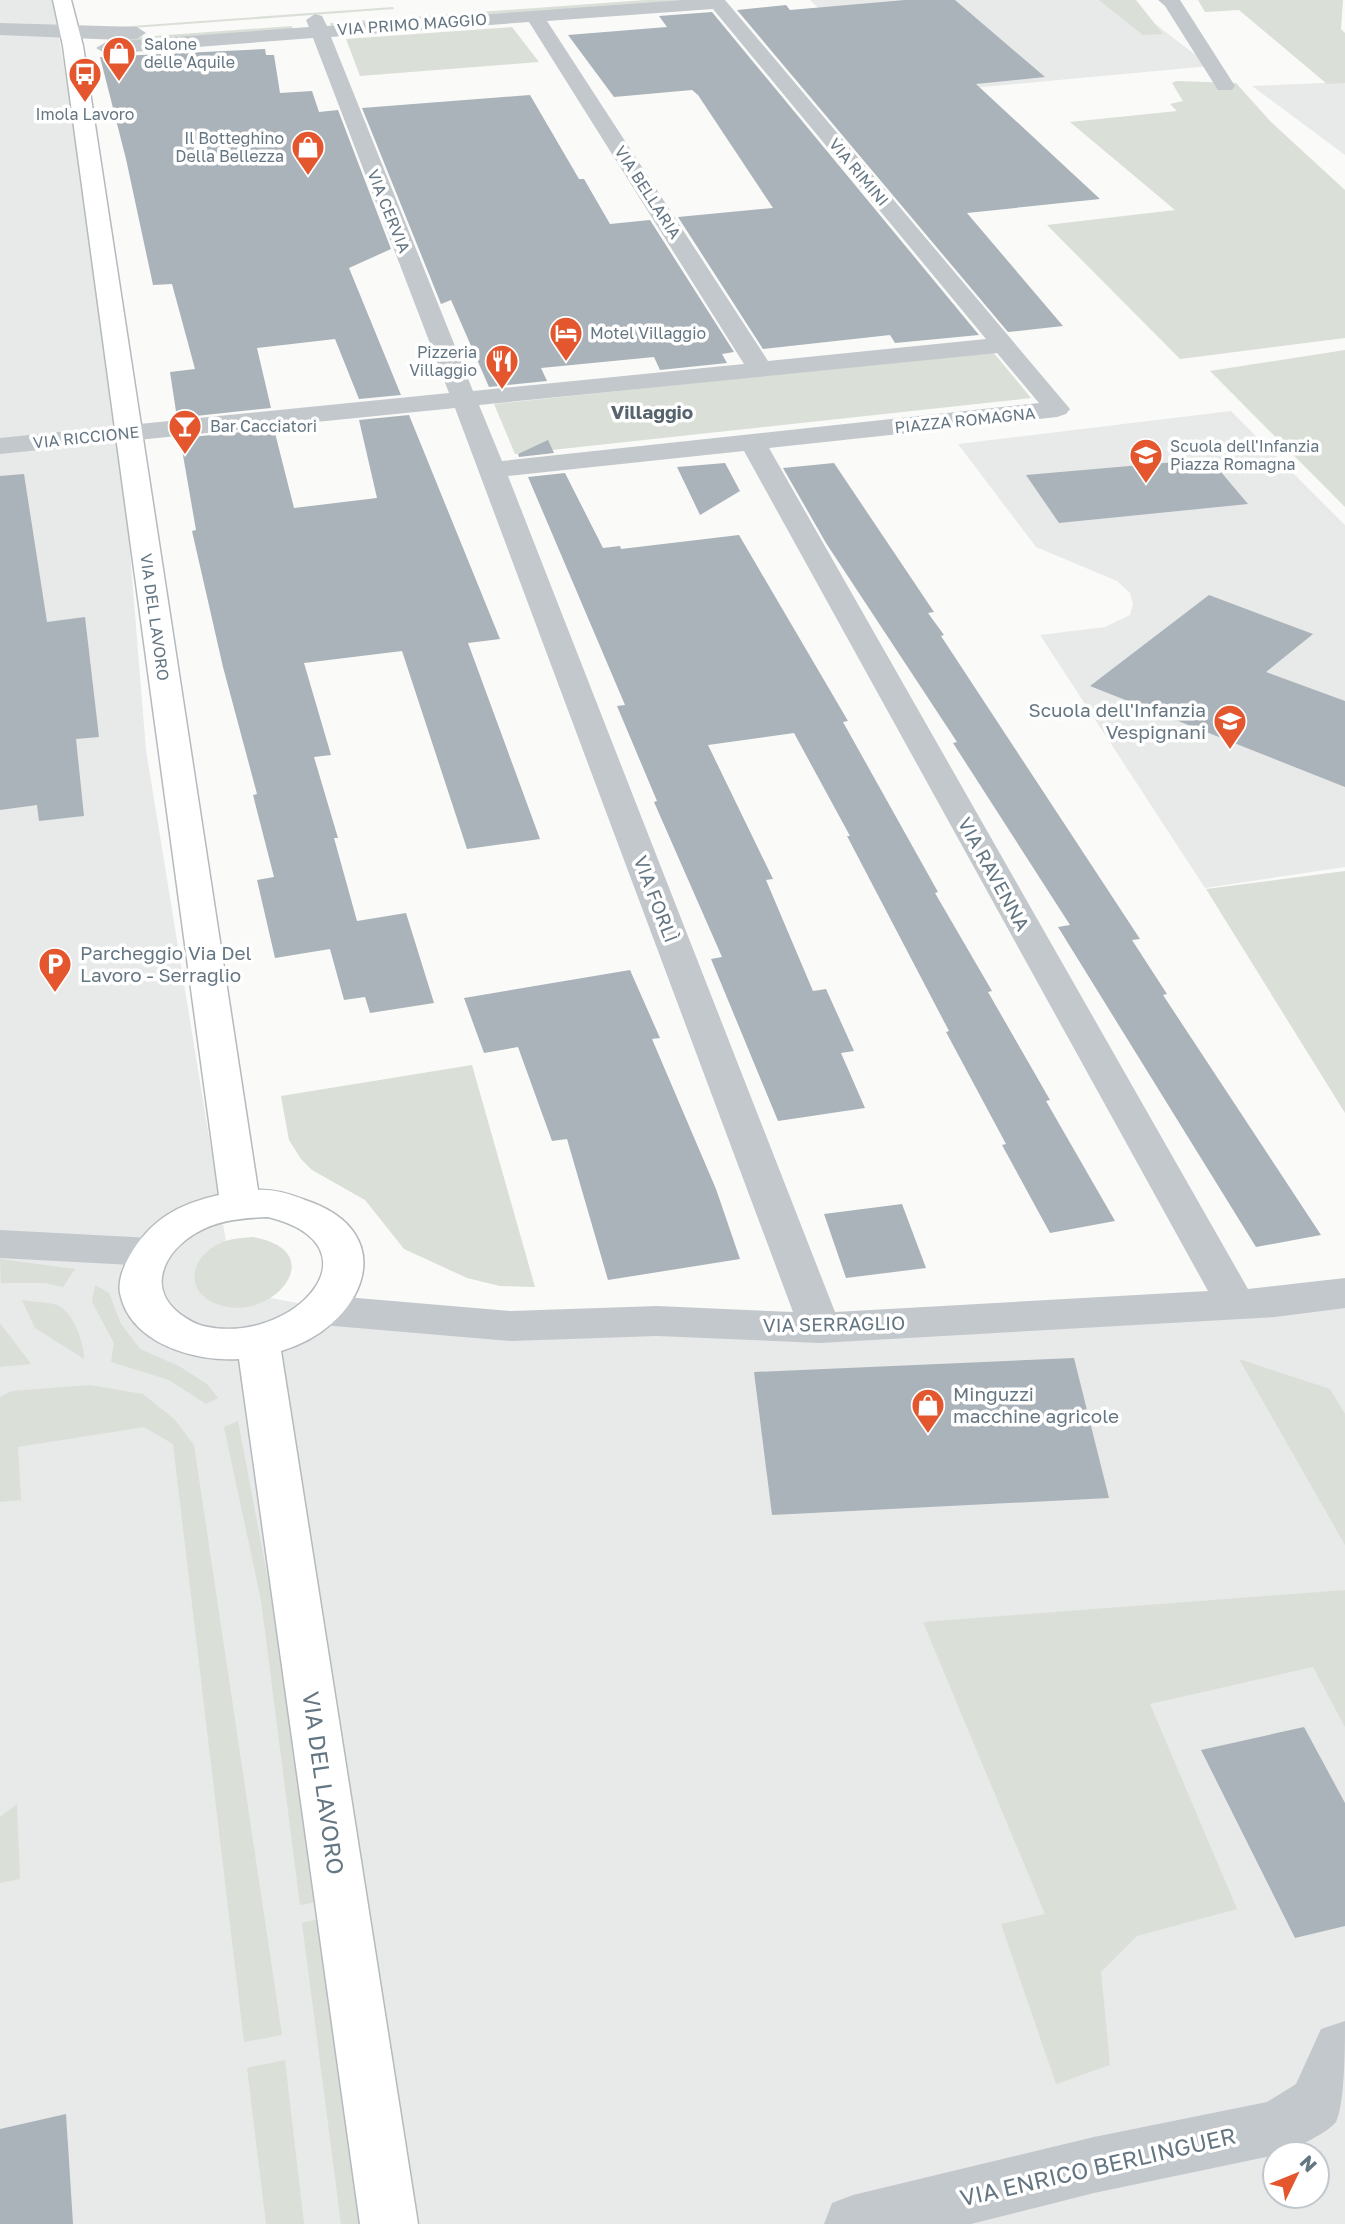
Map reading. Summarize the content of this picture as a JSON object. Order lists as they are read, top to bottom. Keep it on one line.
{"streets":{"main road":["VIA DEL LAVORO"],"street":["VIA PRIMO MAGGIO","VIA RIMINI","VIA BELLARIA","VIA CERVIA","PIAZZA ROMAGNA","VIA RICCIONE","VIA RAVENNA","VIA FORLÌ","VIA SERRAGLIO","VIA ENRICO BERLINGUER"]},"crossings":[["VIA PRIMO MAGGIO","VIA RIMINI"],["VIA PRIMO MAGGIO","VIA BELLARIA"],["VIA PRIMO MAGGIO","VIA CERVIA"],["VIA PRIMO MAGGIO","VIA DEL LAVORO"],["VIA RIMINI","PIAZZA ROMAGNA"],["VIA CERVIA","VIA RICCIONE"],["PIAZZA ROMAGNA","VIA RAVENNA"],["PIAZZA ROMAGNA","VIA FORLÌ"],["VIA RICCIONE","VIA DEL LAVORO"],["VIA DEL LAVORO","VIA SERRAGLIO"],["VIA RAVENNA","VIA SERRAGLIO"],["VIA FORLÌ","VIA SERRAGLIO"]],"districts":["Villaggio"],"places":{"shop":["Salone delle Aquile","Il Botteghino Della Bellezza","Minguzzi macchine agricole"],"bus stop":["Imola Lavoro"],"hotel":["Motel Villaggio"],"restaurant":["Pizzeria Villaggio"],"bar":["Bar Cacciatori"],"school or university":["Scuola dell'Infanzia Piazza Romagna","Scuola dell'Infanzia Vespignani"],"parking":["Parcheggio Via Del Lavoro - Serraglio"]},"north":"top right"}
